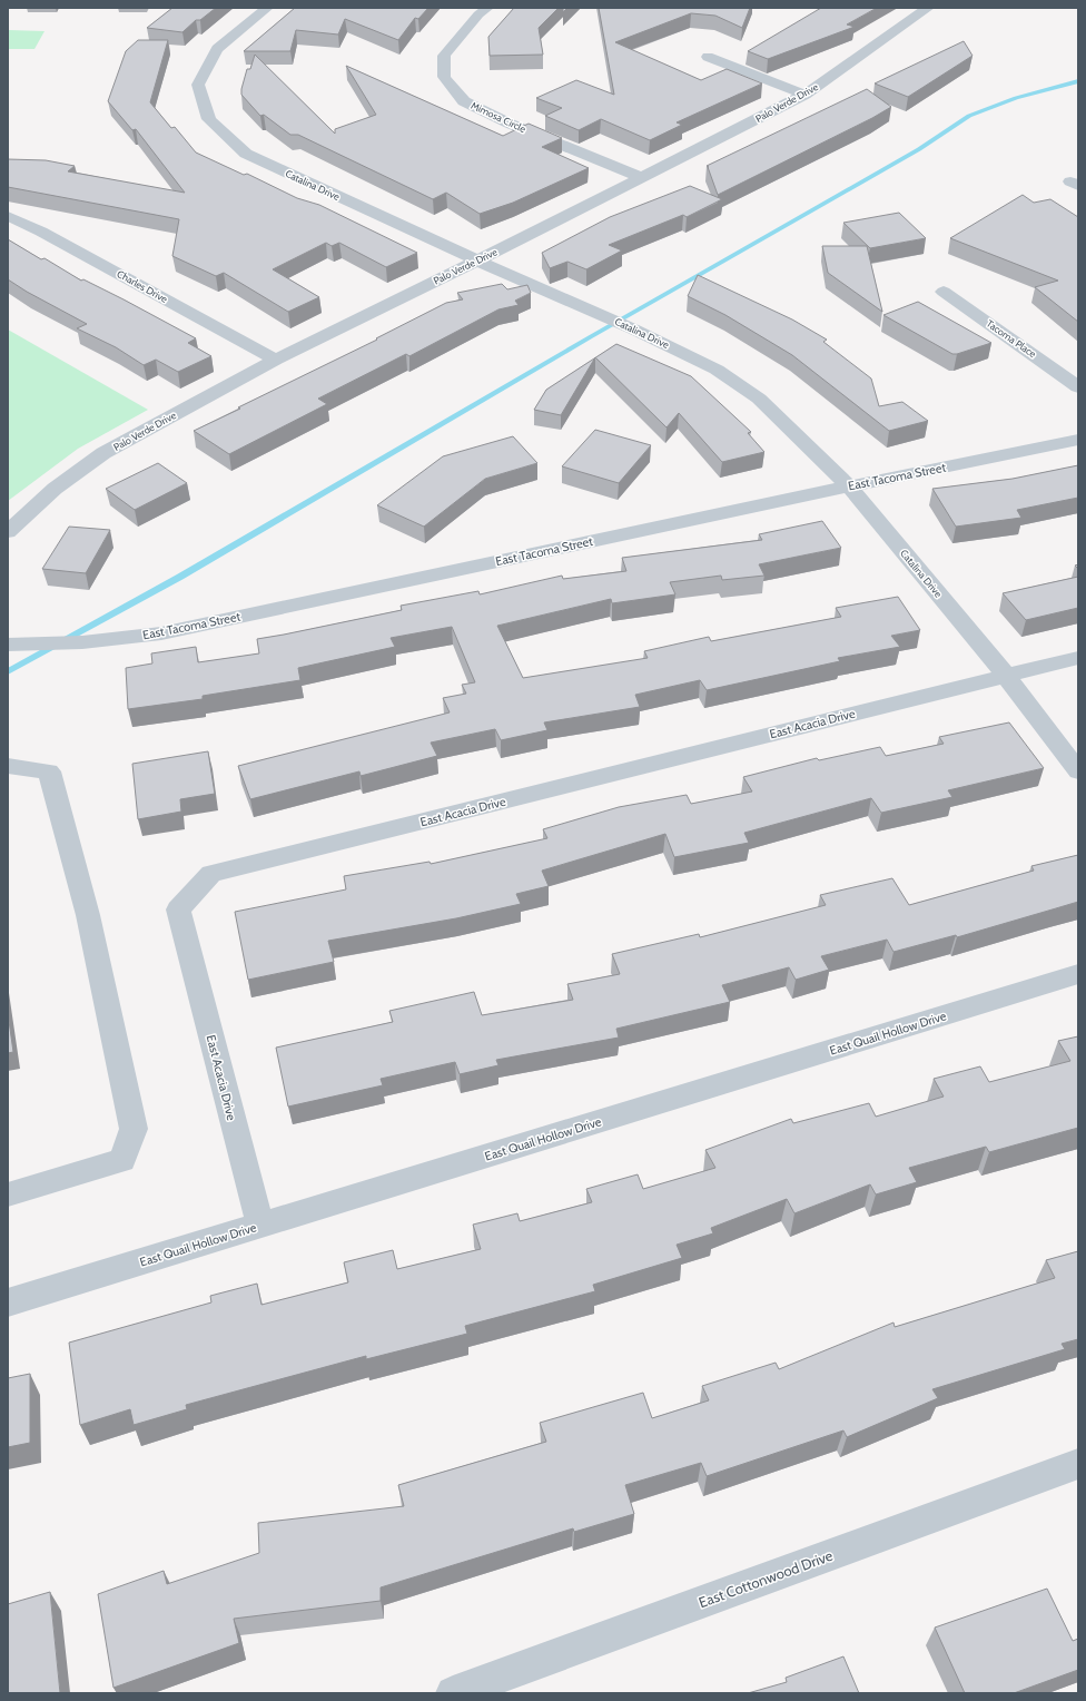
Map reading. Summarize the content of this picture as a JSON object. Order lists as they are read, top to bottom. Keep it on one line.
{"streets":{"street":["Palo Verde Drive","Mimosa Circle","Catalina Drive","Charles Drive","Tacoma Place","East Tacoma Street","East Acacia Drive","East Quail Hollow Drive","East Cottonwood Drive"]},"crossings":[["Palo Verde Drive","Mimosa Circle"],["Palo Verde Drive","Catalina Drive"],["Palo Verde Drive","Charles Drive"],["Catalina Drive","East Tacoma Street"],["Catalina Drive","East Acacia Drive"],["East Acacia Drive","East Quail Hollow Drive"]]}
